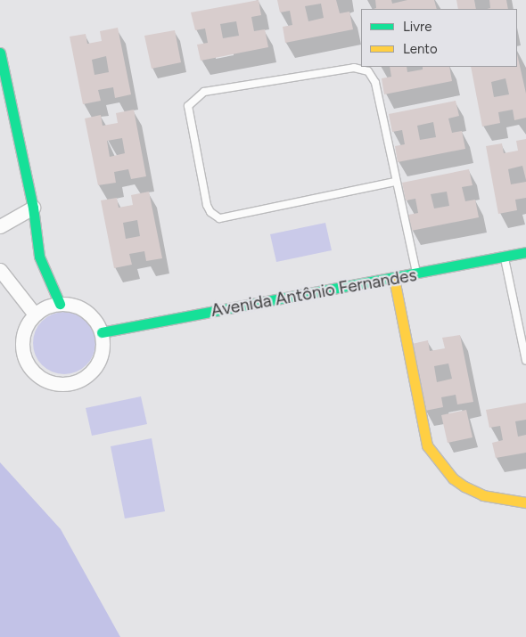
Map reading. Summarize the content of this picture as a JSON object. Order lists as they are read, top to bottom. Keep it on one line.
{"streets":{"street":["Avenida Antônio Fernandes"]},"legend":["Livre","Lento"]}
